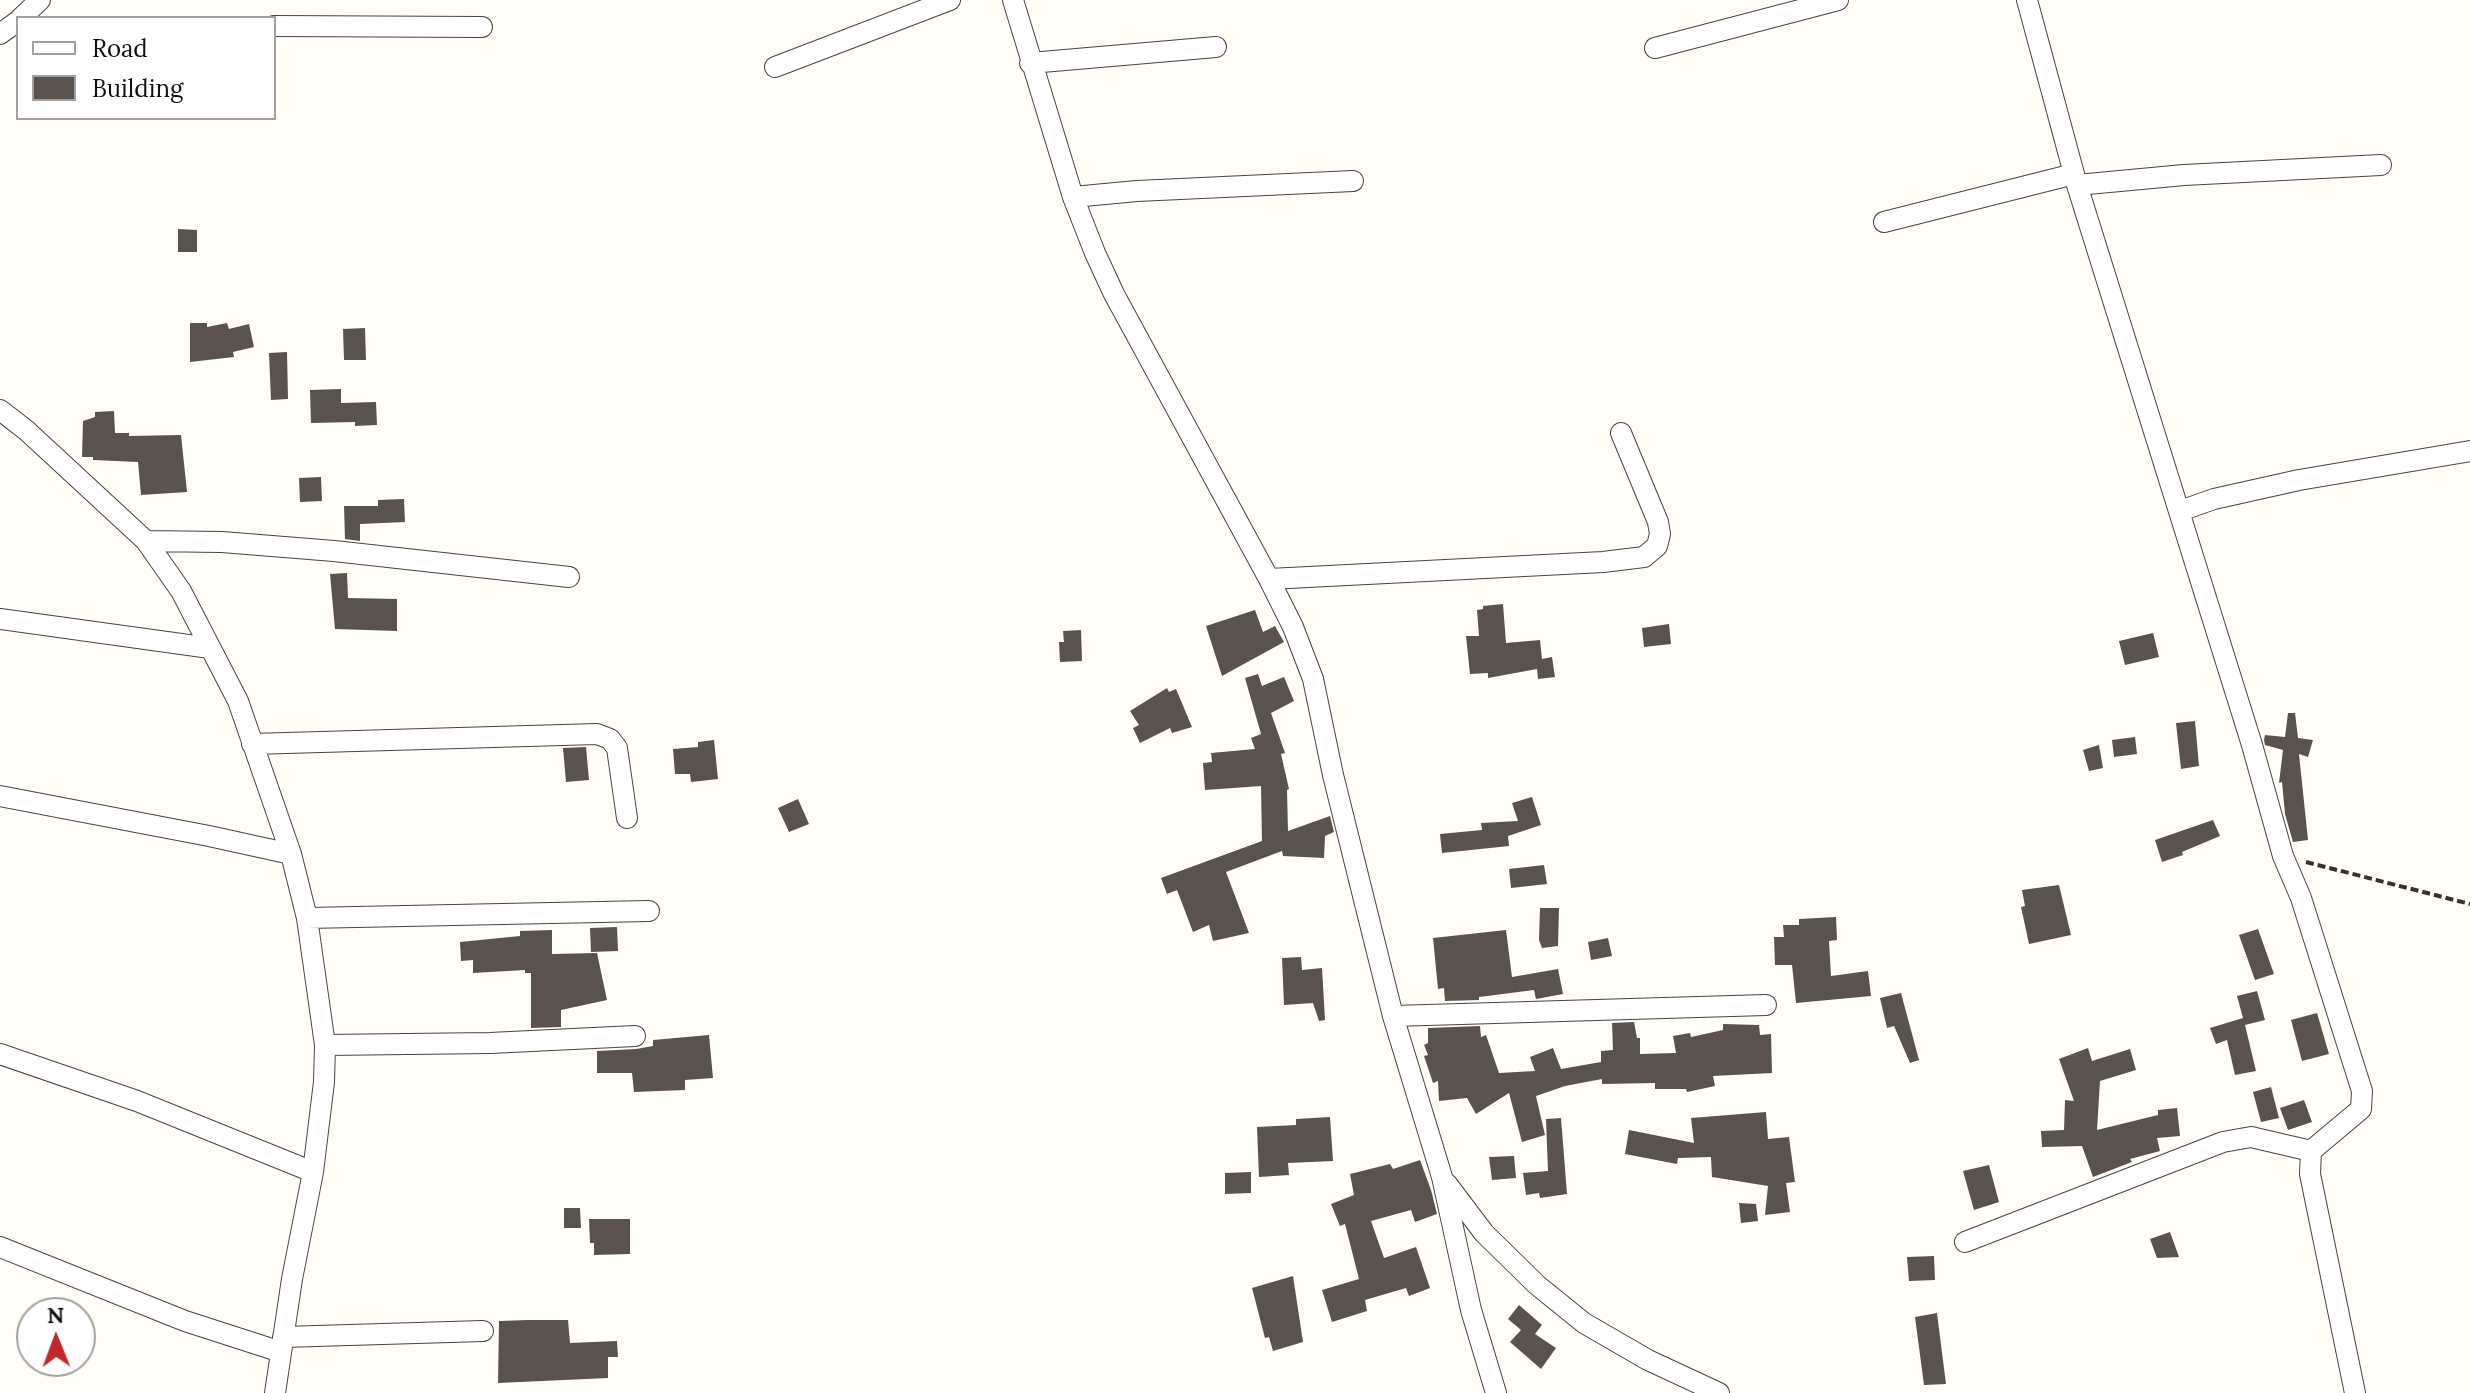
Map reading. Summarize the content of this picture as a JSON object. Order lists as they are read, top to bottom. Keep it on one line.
{"legend":["Road","Building"],"north":"top"}
